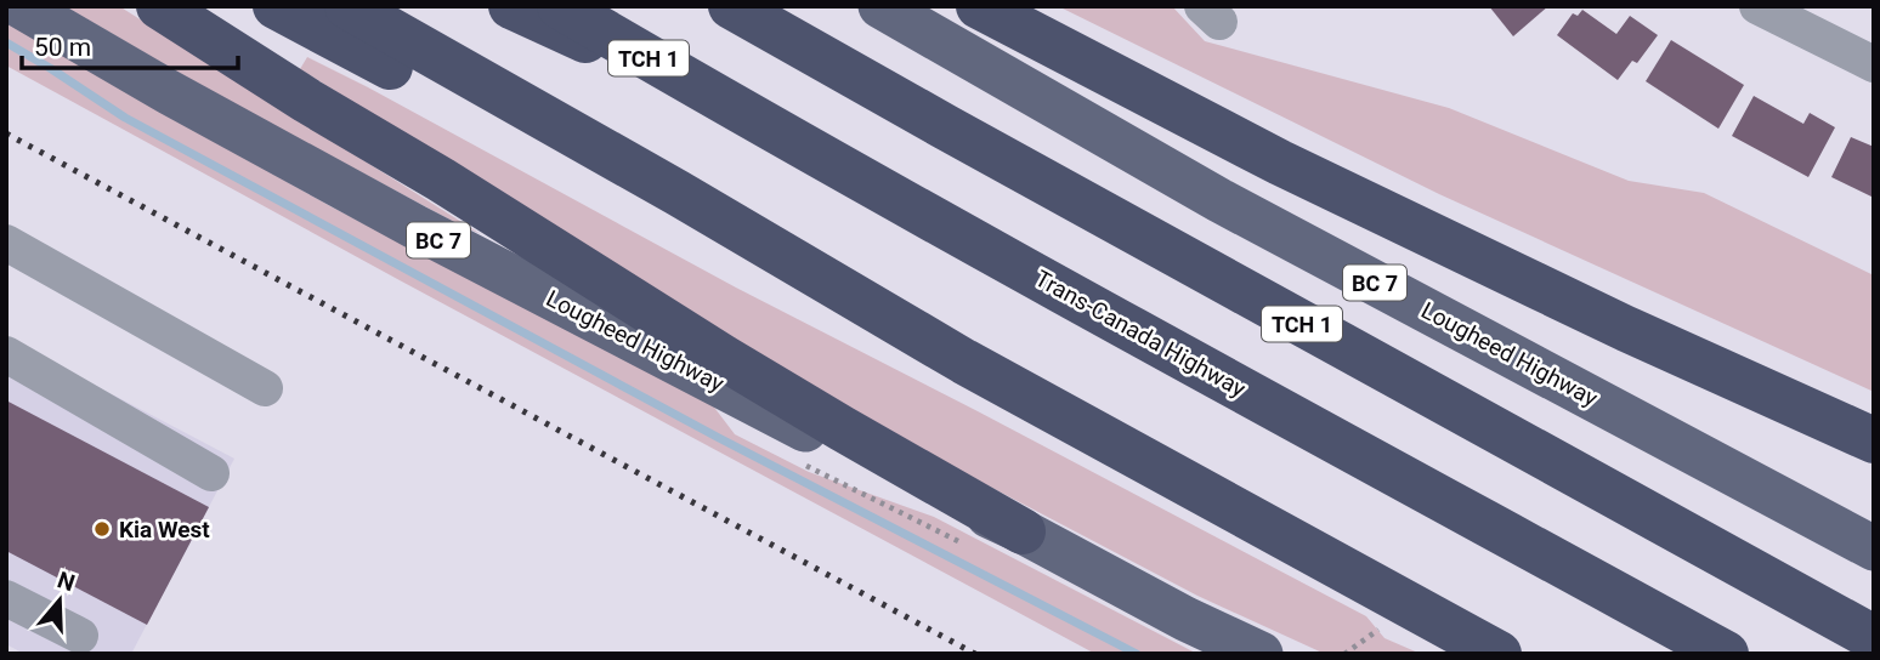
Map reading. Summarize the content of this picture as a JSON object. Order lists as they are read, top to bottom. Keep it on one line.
{"streets":{"highway":["TCH 1","Trans-Canada Highway"],"main road":["BC 7","Lougheed Highway"]},"places":["Kia West"],"scale_bar":"50 m","north":"top"}
